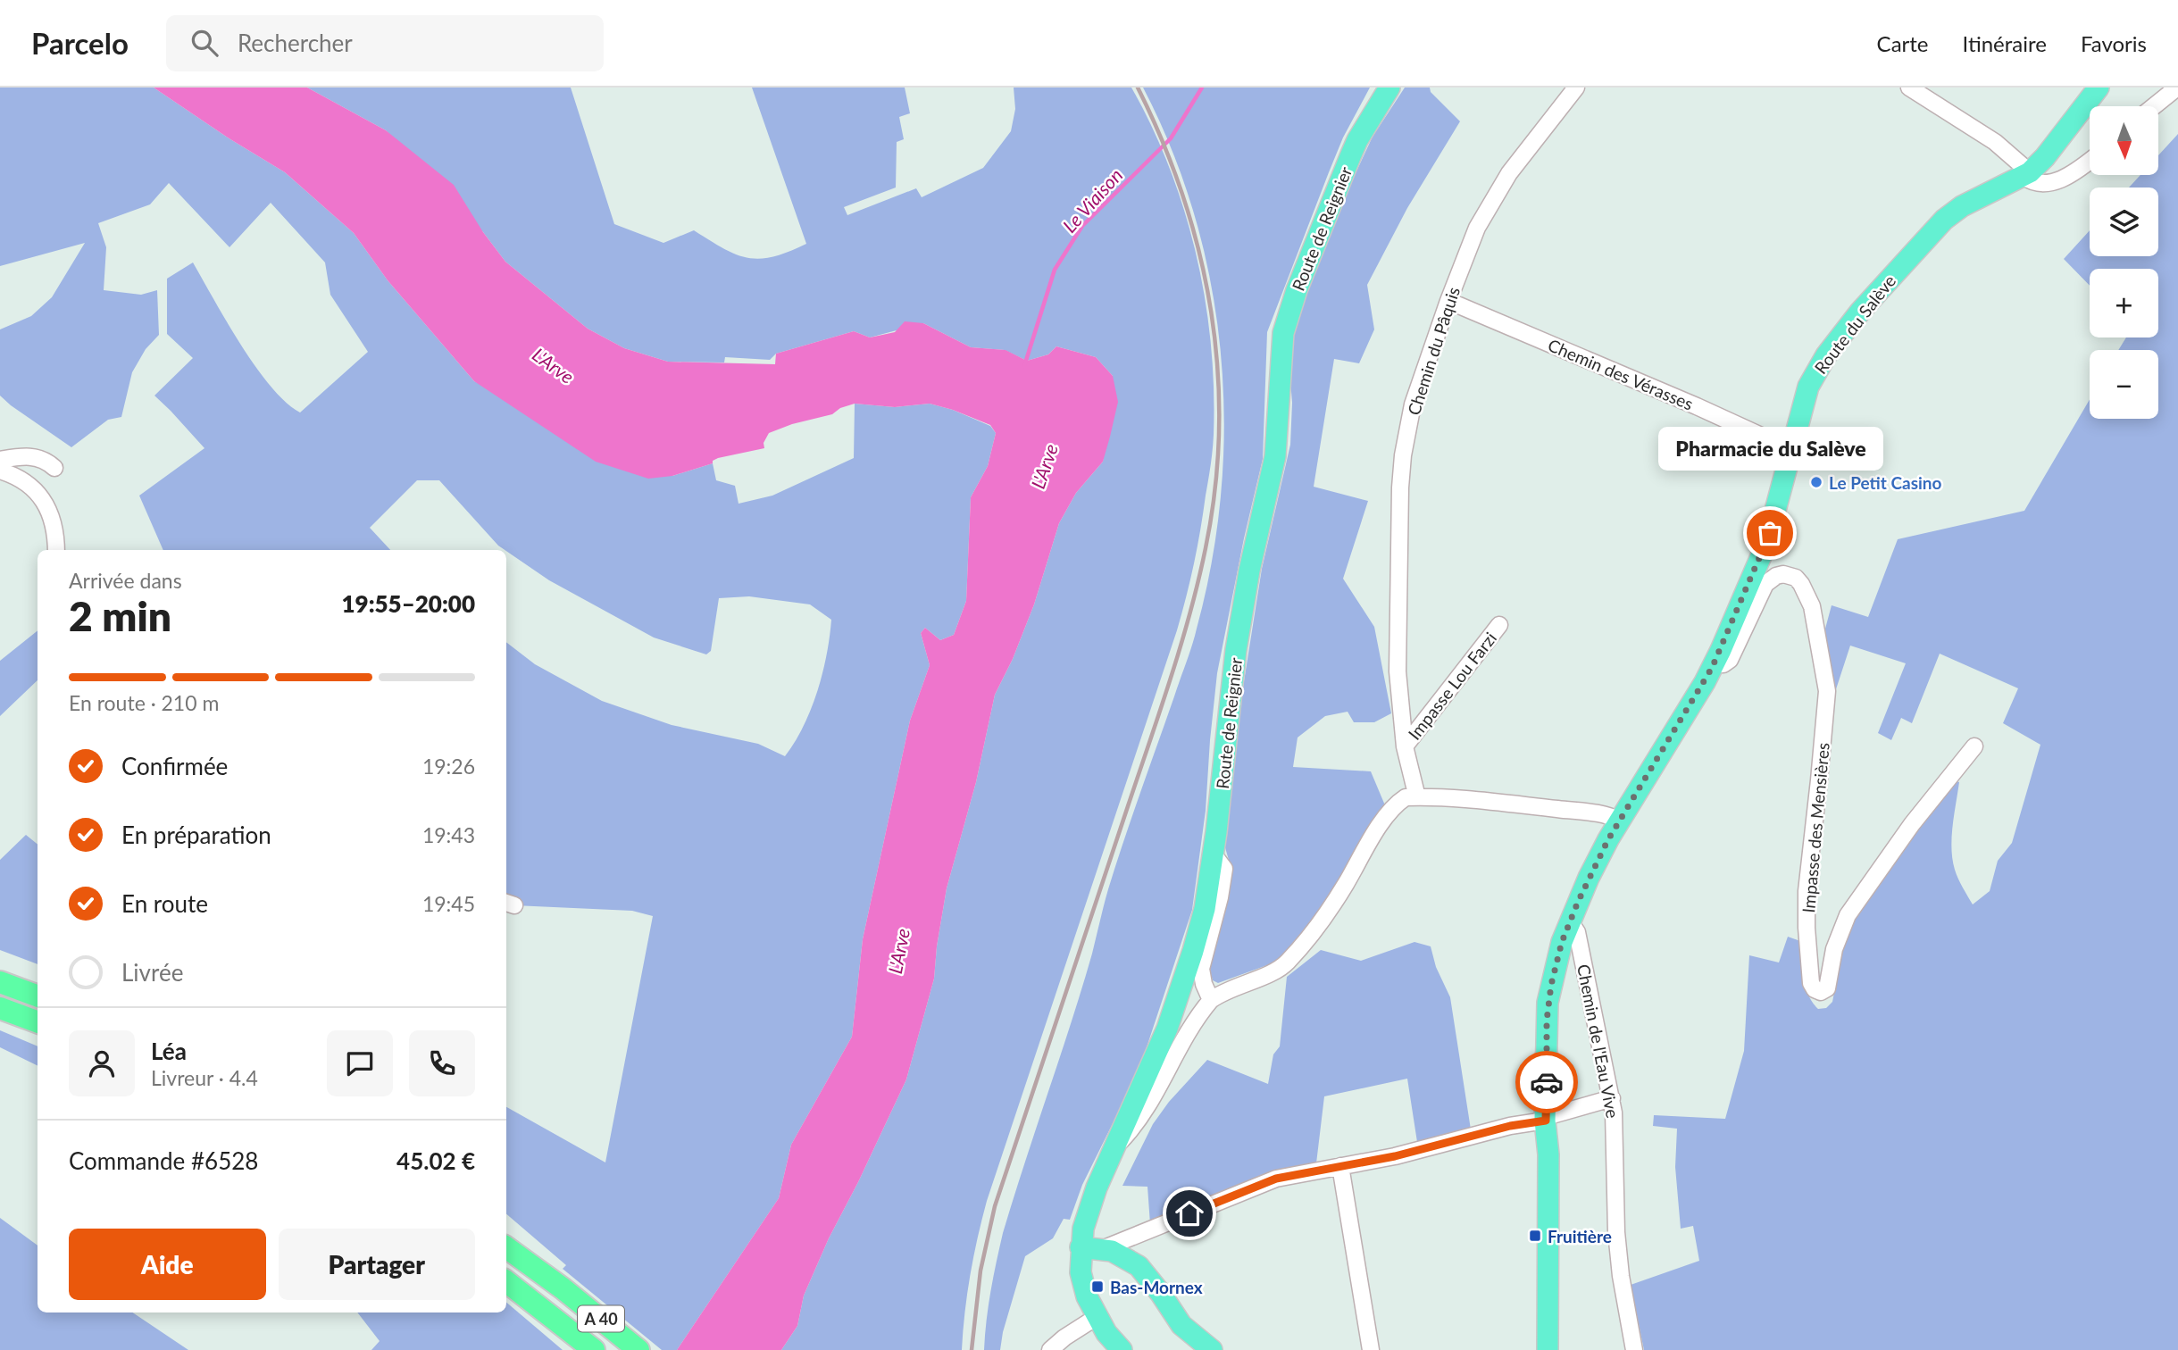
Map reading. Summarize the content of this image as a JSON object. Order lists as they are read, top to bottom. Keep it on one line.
{"streets":{"highway":["A 40"],"main road":["Route de Reignier","Route du Salève"],"street":["Chemin du Pâquis","Chemin des Vérasses","Impasse Lou Farzi","Impasse des Mensières","Chemin de l'Eau Vive"]},"crossings":[["Route du Salève","Chemin des Vérasses"],["Route du Salève","Impasse des Mensières"],["Route du Salève","Chemin de l'Eau Vive"],["Chemin du Pâquis","Chemin des Vérasses"],["Chemin du Pâquis","Impasse Lou Farzi"]],"water":["Le Viaison","L'Arve"],"places":{"other":["Le Petit Casino","Pharmacie du Salève"],"transit":["Fruitière","Bas-Mornex"]},"north":"bottom","page":{"header":"Parcelo","search":"Rechercher","nav":["Carte","Itinéraire","Favoris"],"map_buttons":["+","−"],"bubble":"Pharmacie du Salève","heading":["2 min","Arrivée dans","19:55–20:00"],"panel":["Léa","Livreur · 4.4","Commande #6528","45.02 €"],"bar":"En route · 210 m","list":[["Confirmée","19:26"],["En préparation","19:43"],["En route","19:45"],"Livrée"],"buttons":["Aide","Partager"]}}
